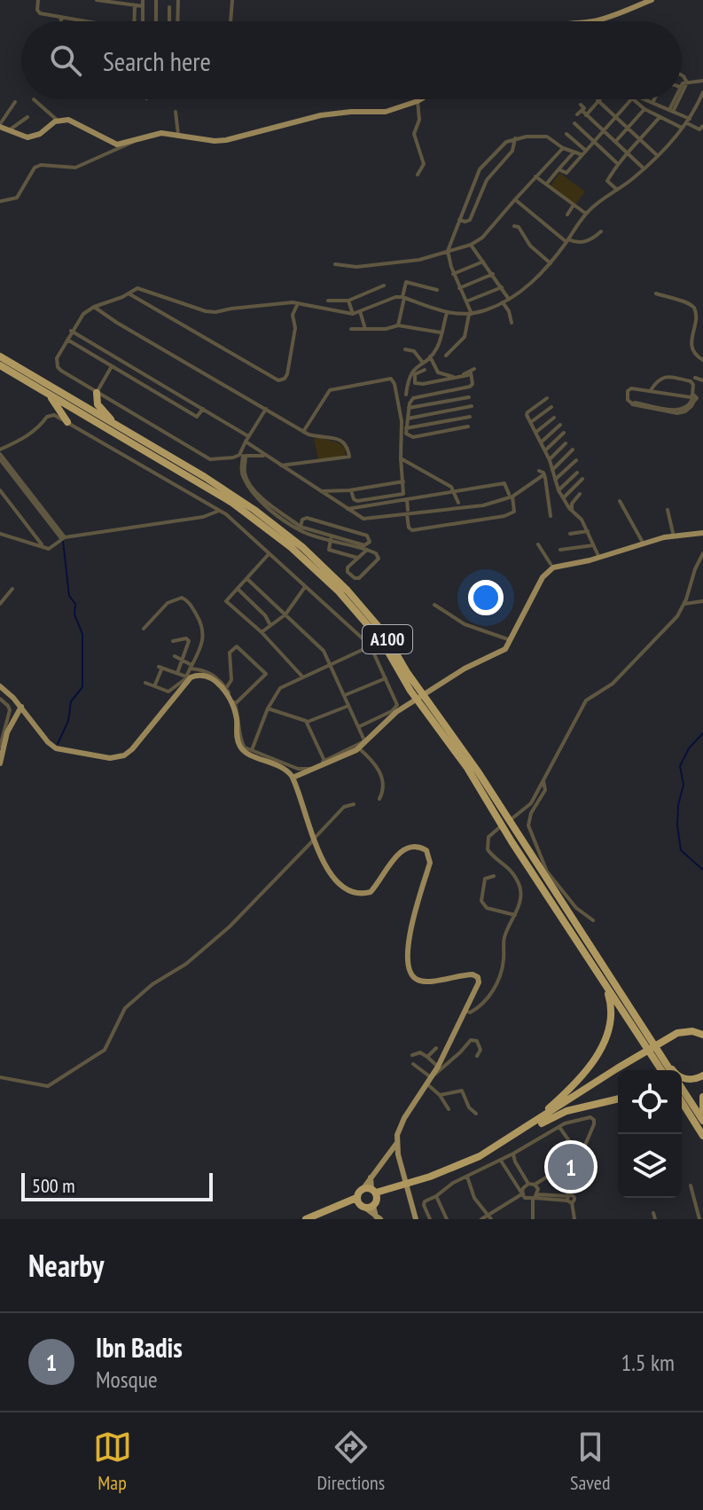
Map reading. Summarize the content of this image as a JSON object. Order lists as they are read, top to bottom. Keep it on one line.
{"streets":{"highway":["A100"]},"scale_bar":"500 m","page":{"search":"Search here","pins":"1","scale":"500 m","heading":"Nearby","list":[{"mark":"1","name":"Ibn Badis","note":"Mosque","value":"1.5 km"}],"nav":["Map","Directions","Saved"]}}
